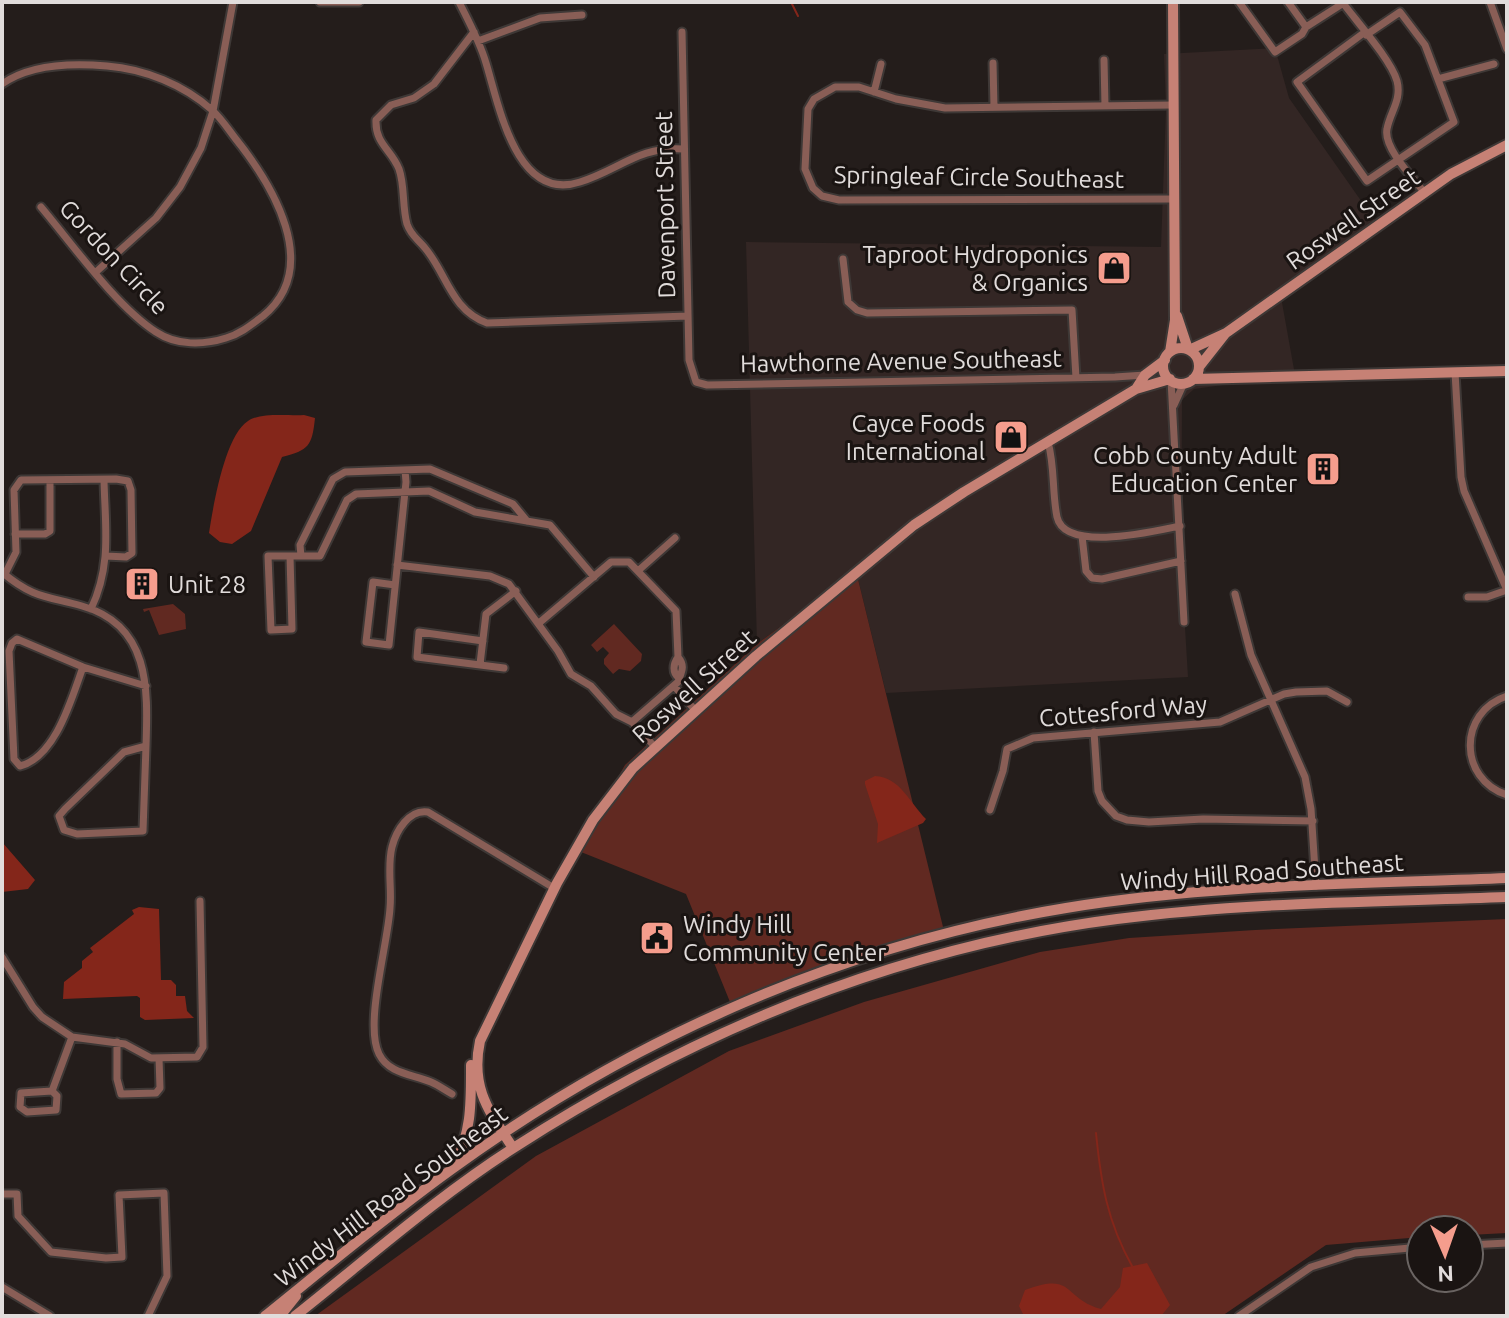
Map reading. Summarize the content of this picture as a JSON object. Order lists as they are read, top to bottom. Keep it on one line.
{"streets":{"main road":["Roswell Street","Windy Hill Road Southeast"],"street":["Springleaf Circle Southeast","Davenport Street","Gordon Circle","Hawthorne Avenue Southeast","Cottesford Way"]},"crossings":[["Davenport Street","Hawthorne Avenue Southeast"],["Roswell Street","Hawthorne Avenue Southeast"],["Roswell Street","Windy Hill Road Southeast"]],"places":{"shop":["Taproot Hydroponics & Organics","Cayce Foods International"],"building":["Cobb County Adult Education Center","Unit 28"],"public building":["Windy Hill Community Center"]},"north":"bottom"}
